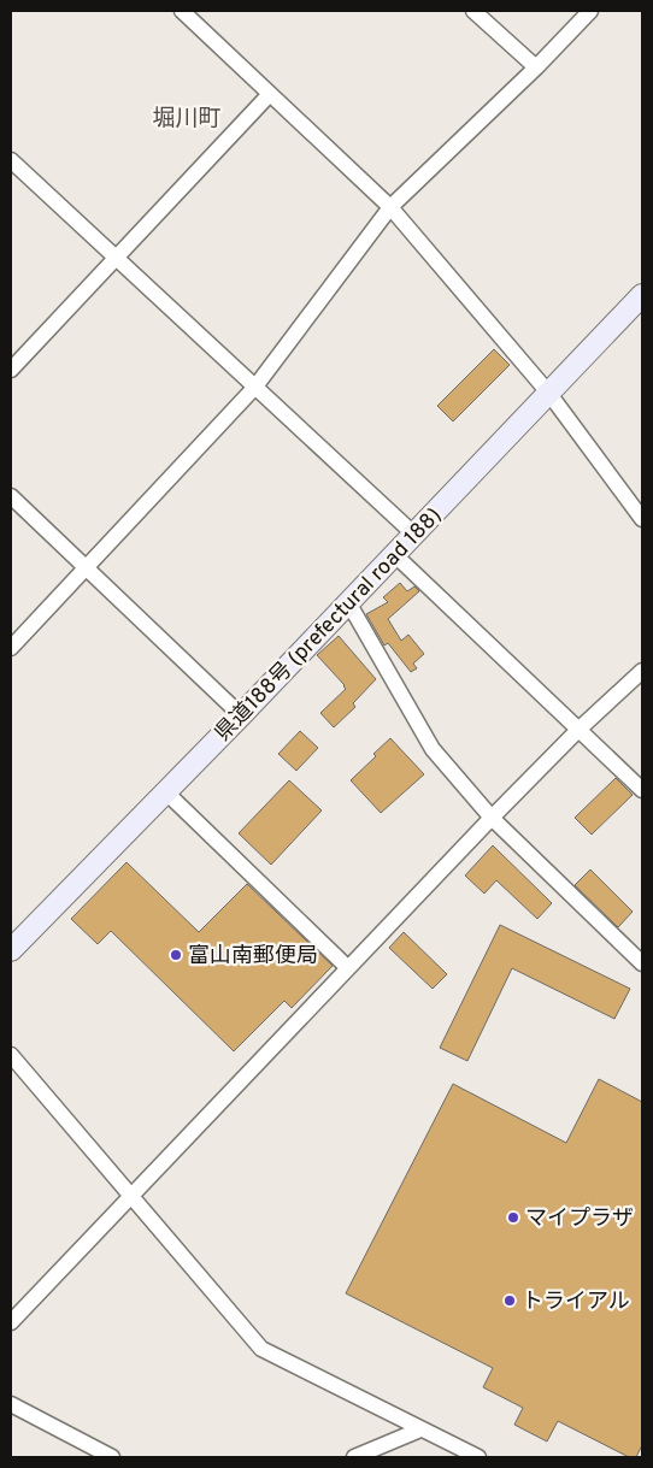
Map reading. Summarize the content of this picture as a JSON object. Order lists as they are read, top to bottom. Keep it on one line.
{"streets":{"main road":["県道188号 (prefectural road 188)"]},"districts":["堀川町"],"places":["富山南郵便局","マイプラザ","トライアル"]}
